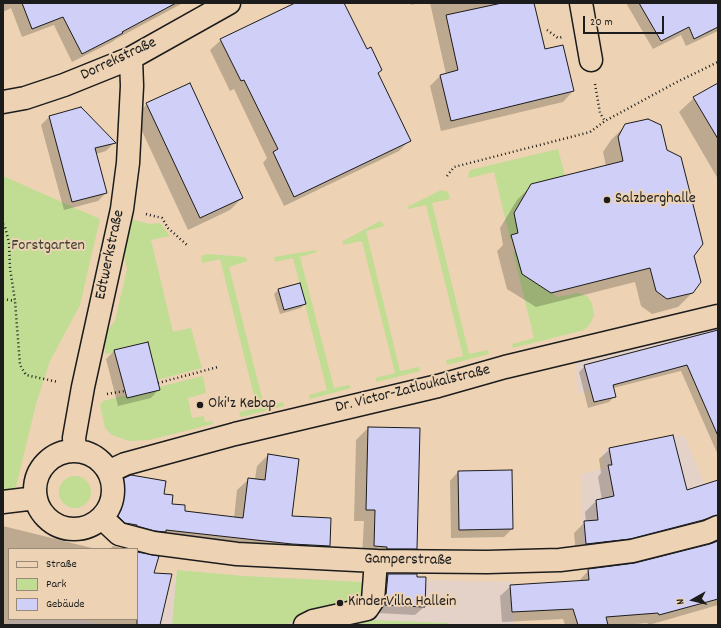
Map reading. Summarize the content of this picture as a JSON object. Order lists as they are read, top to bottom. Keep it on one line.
{"streets":{"street":["Dorrekstraße","Edtwerkstraße","Dr. Victor-Zatloukalstraße","Gamperstraße"]},"crossings":[["Dorrekstraße","Edtwerkstraße"],["Edtwerkstraße","Dr. Victor-Zatloukalstraße"],["Edtwerkstraße","Gamperstraße"],["Dr. Victor-Zatloukalstraße","Gamperstraße"]],"parks":["Forstgarten"],"places":["Salzberghalle","Oki'z Kebap","KinderVilla Hallein"],"legend":["Straße","Park","Gebäude"],"scale_bar":"20 m","north":"left"}
